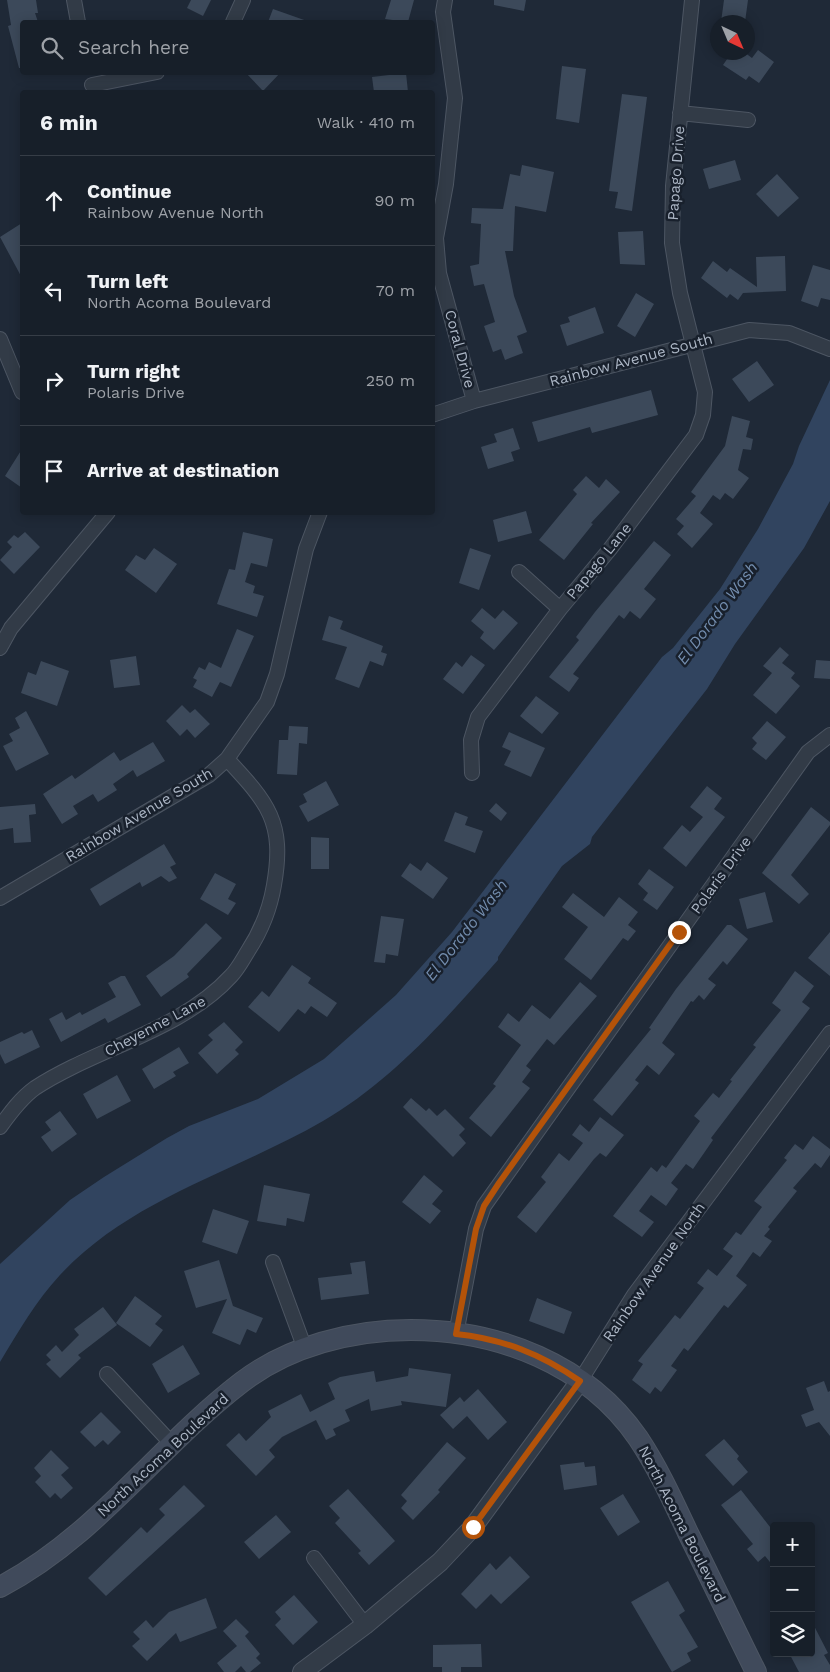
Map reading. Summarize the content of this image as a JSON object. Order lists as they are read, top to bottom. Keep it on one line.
{"streets":{"main road":["North Acoma Boulevard"],"street":["Papago Drive","Coral Drive","Rainbow Avenue South","Papago Lane","Polaris Drive","Cheyenne Lane","Rainbow Avenue North"]},"crossings":[["Papago Drive","Rainbow Avenue South"],["Papago Drive","Papago Lane"],["Coral Drive","Rainbow Avenue South"],["Rainbow Avenue South","Papago Lane"],["Rainbow Avenue South","Cheyenne Lane"],["Polaris Drive","North Acoma Boulevard"],["Rainbow Avenue North","North Acoma Boulevard"]],"water":["El Dorado Wash"],"north":"bottom right","page":{"search":"Search here","heading":["6 min","Walk · 410 m"],"list":[["Continue","Rainbow Avenue North","90 m"],["Turn left","North Acoma Boulevard","70 m"],["Turn right","Polaris Drive","250 m"],"Arrive at destination"],"map_buttons":["+","−"]}}
